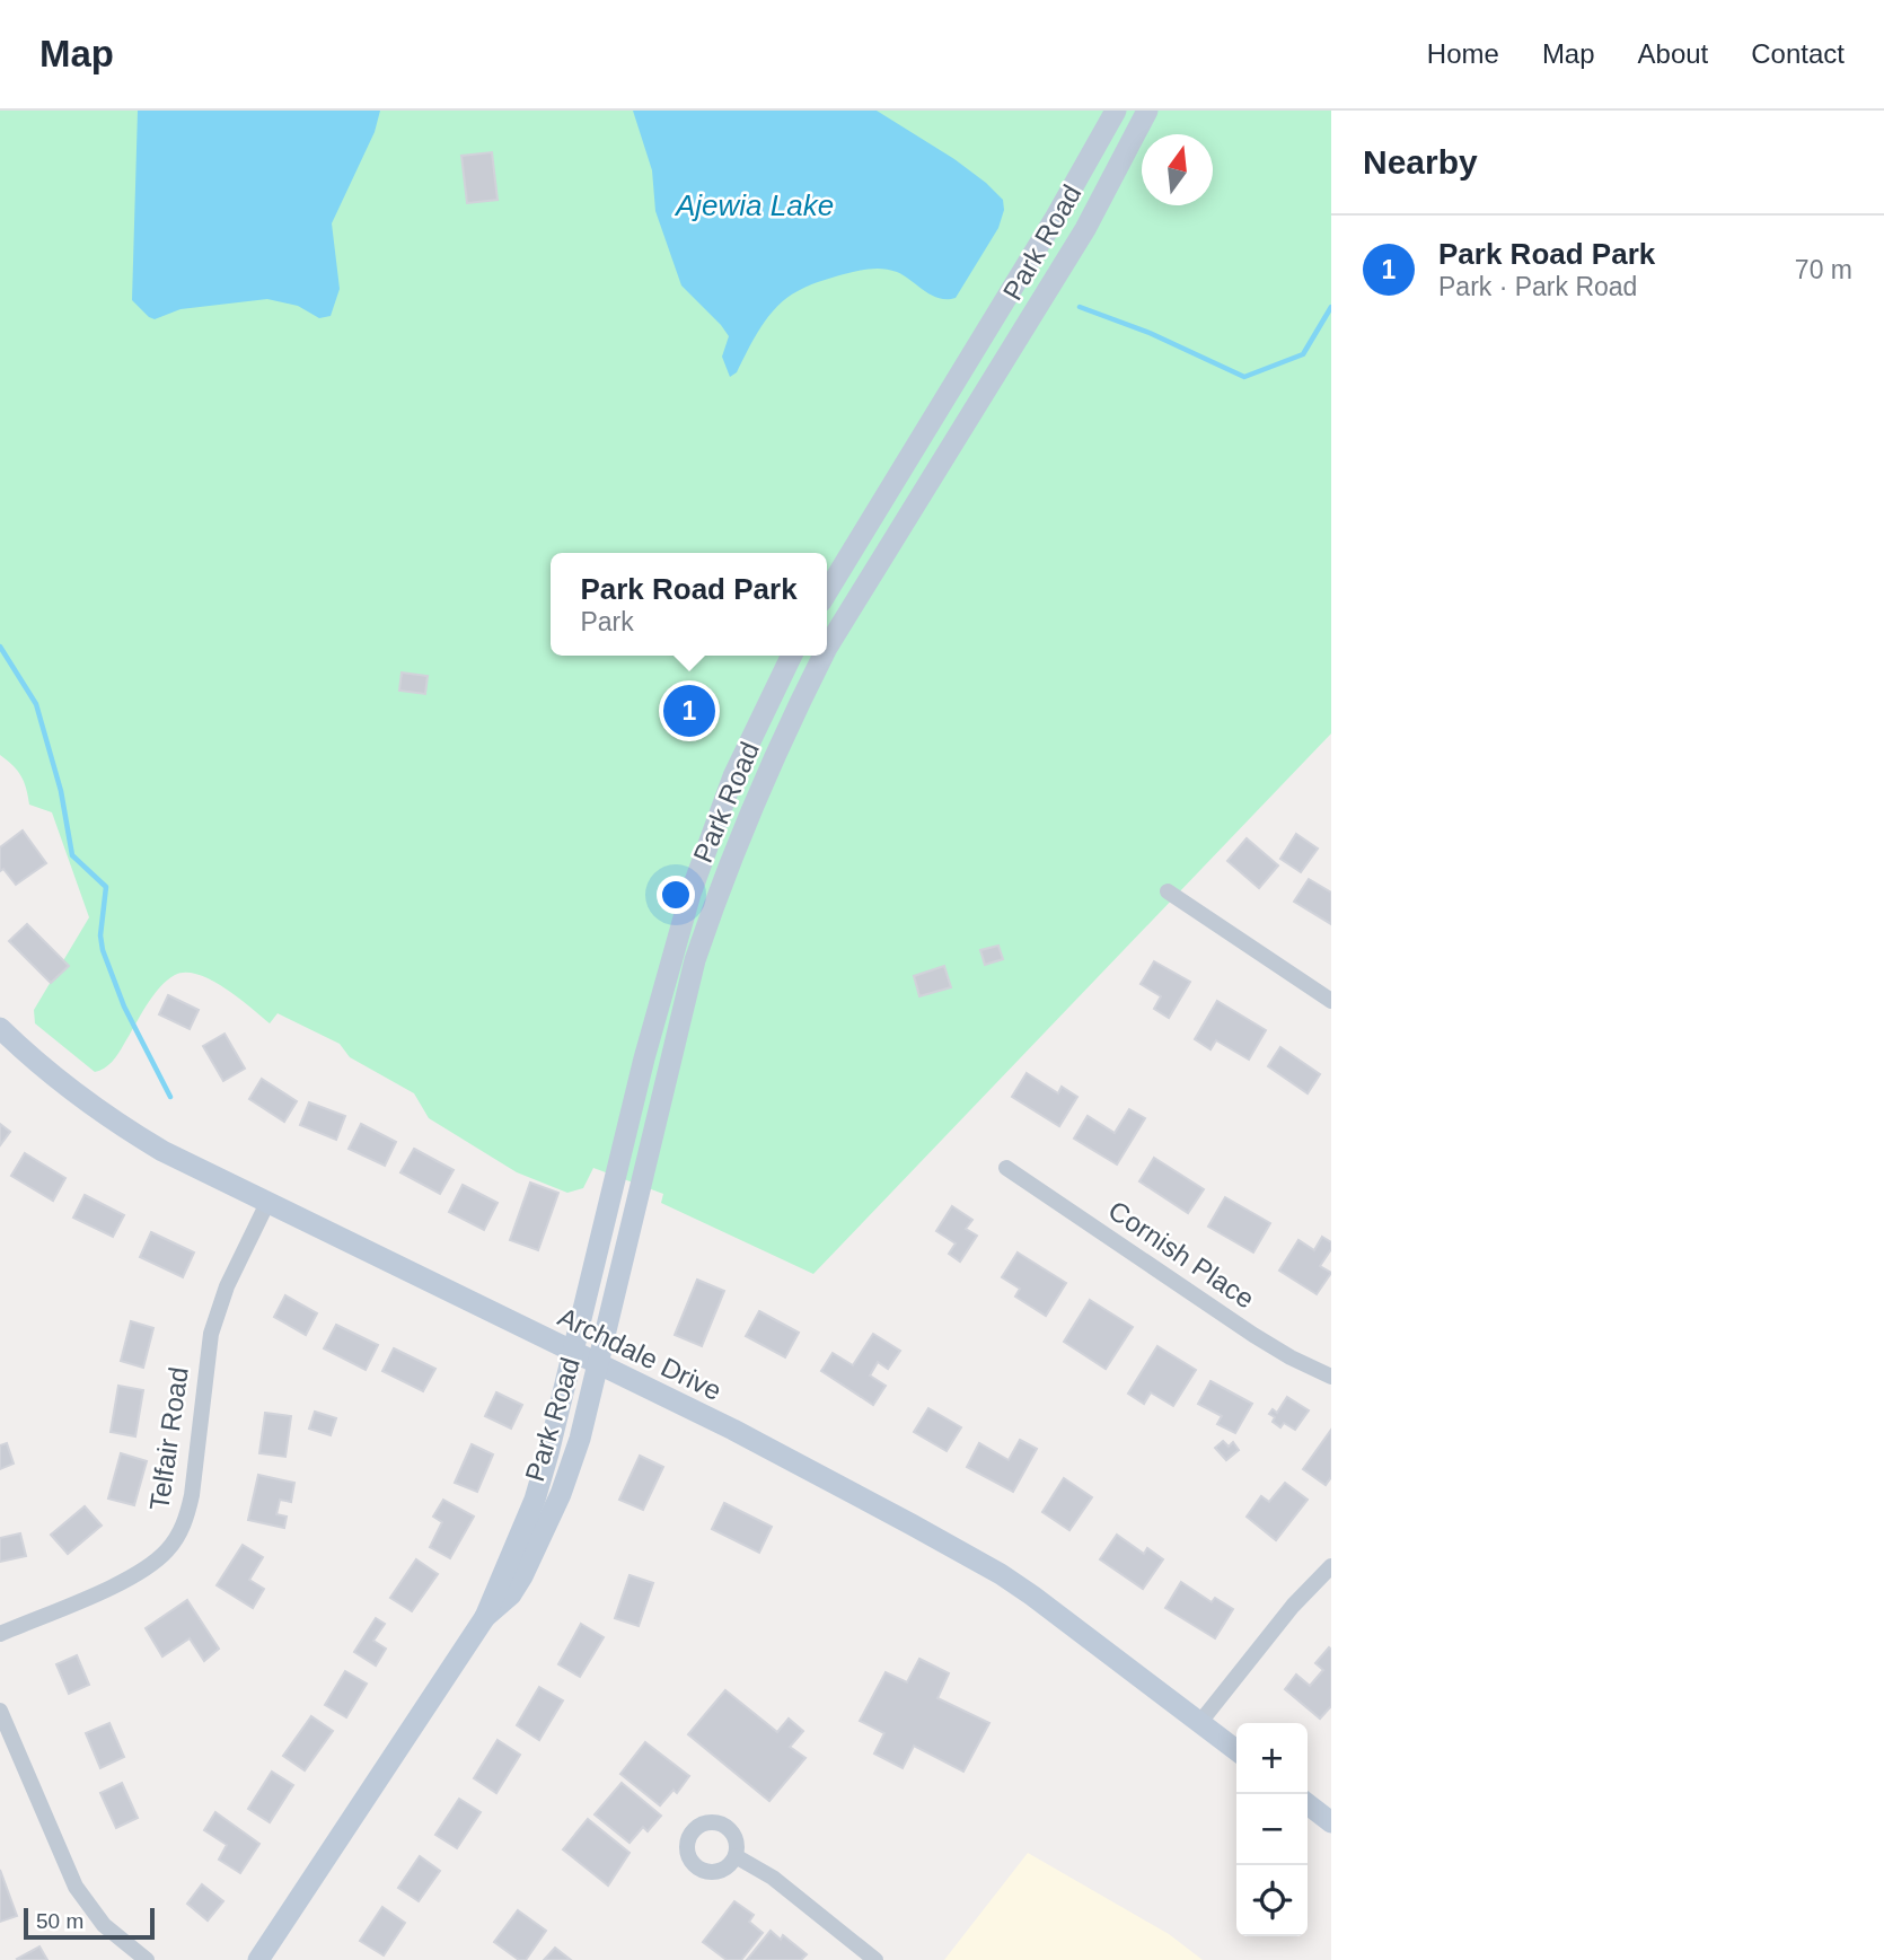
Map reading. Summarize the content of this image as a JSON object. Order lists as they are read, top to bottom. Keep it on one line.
{"streets":{"main road":["Park Road","Archdale Drive"],"street":["Cornish Place","Telfair Road"]},"crossings":[["Park Road","Archdale Drive"],["Archdale Drive","Telfair Road"]],"water":["Ajewia Lake"],"scale_bar":"50 m","north":"top","page":{"header":"Map","nav":["Home","Map","About","Contact"],"heading":"Nearby","list":[{"mark":"1","name":"Park Road Park","note":"Park · Park Road","value":"70 m"}],"popup":["Park Road Park","Park"],"pins":"1","map_buttons":["+","−"],"scale":"50 m"}}
